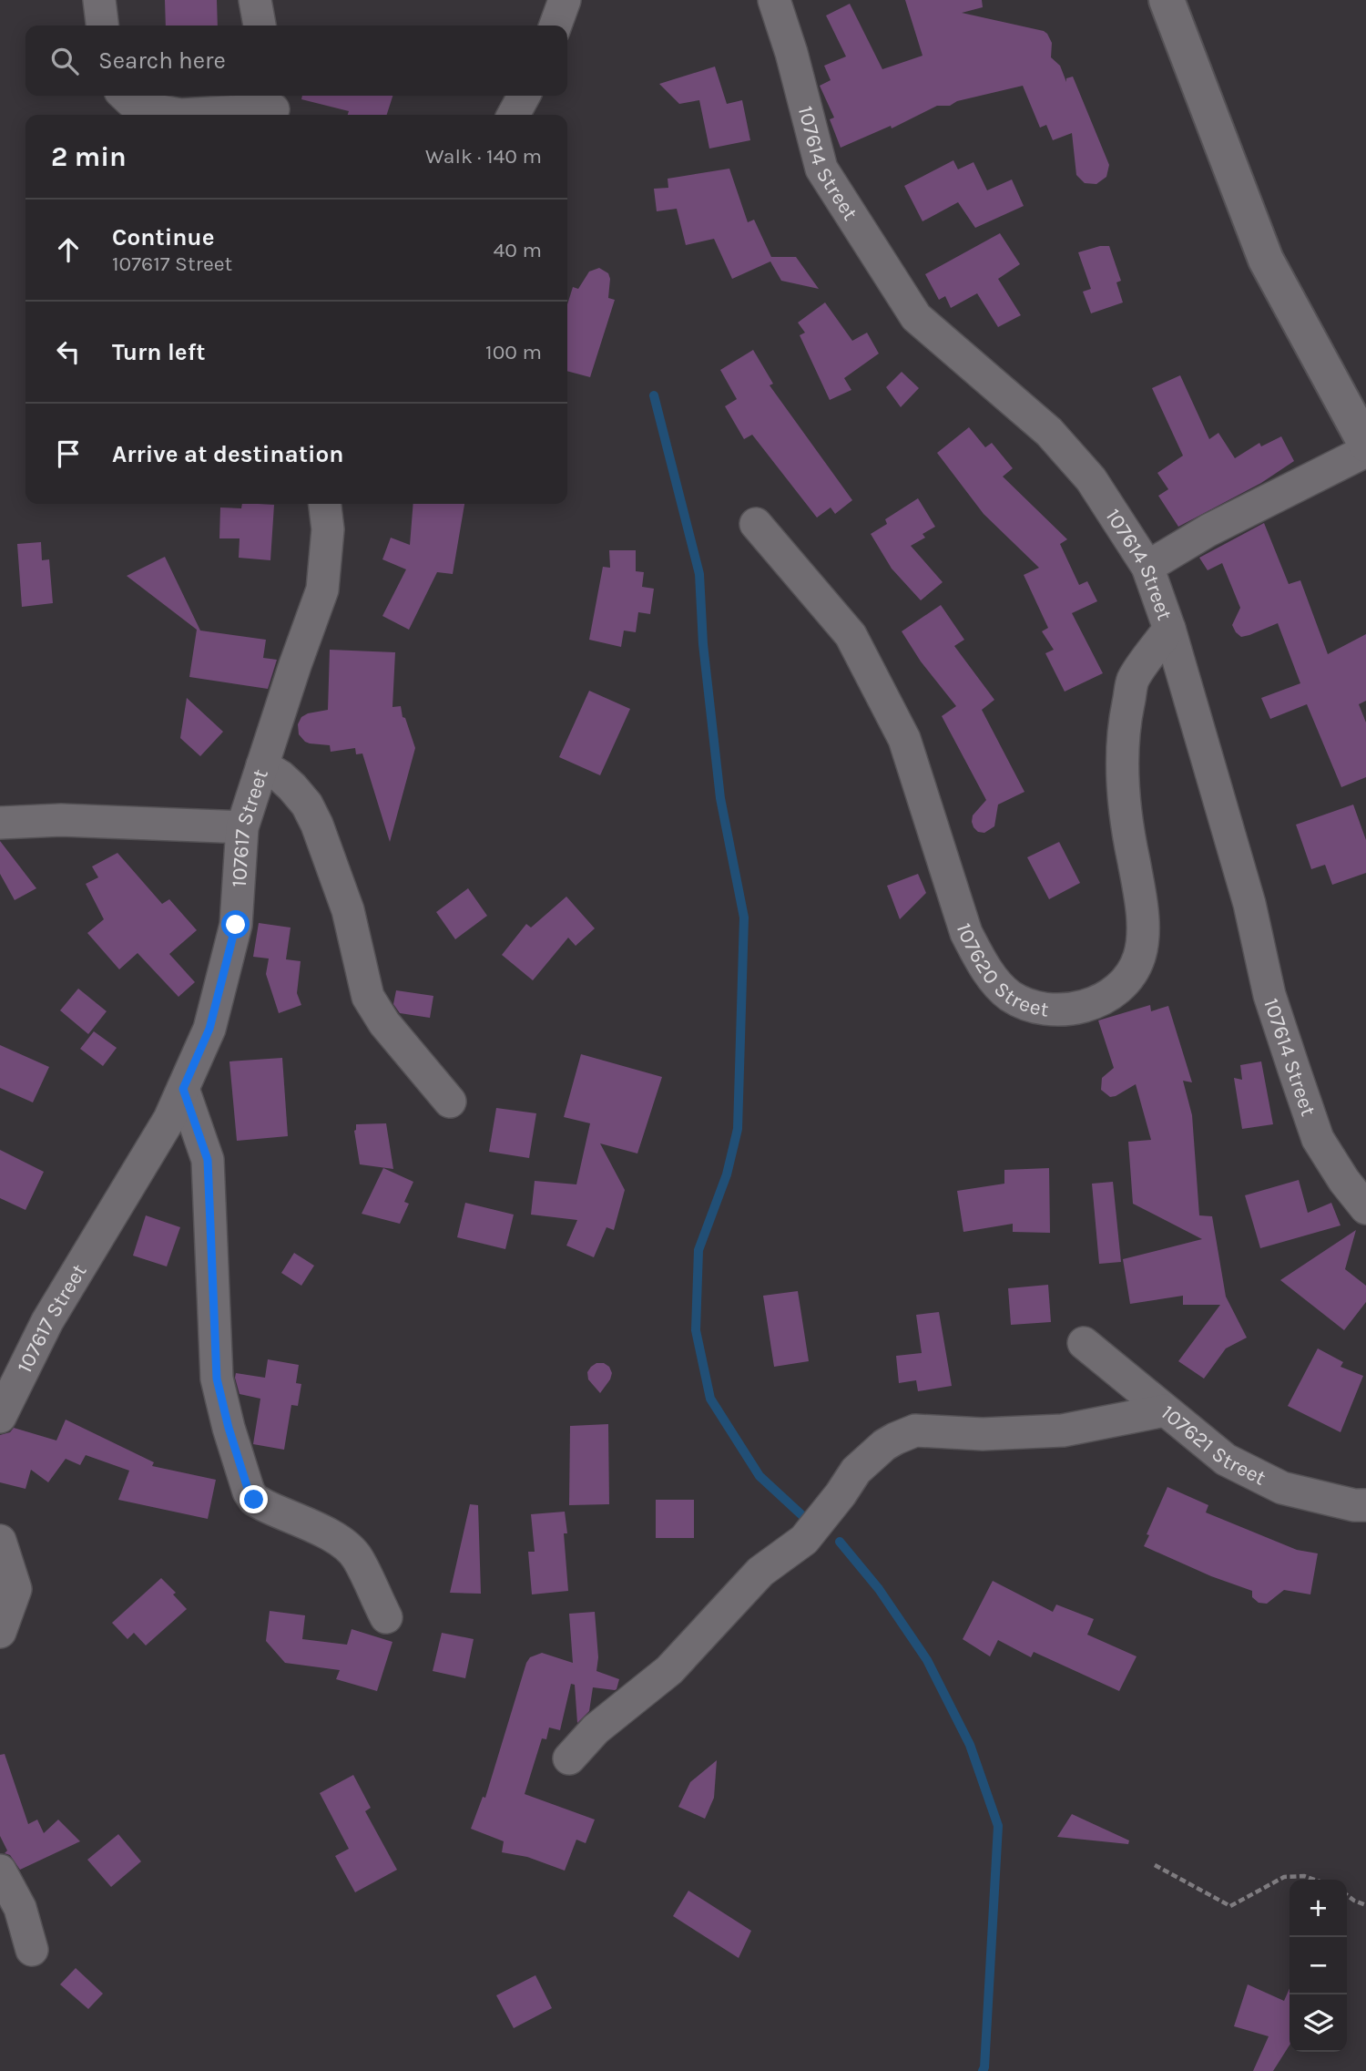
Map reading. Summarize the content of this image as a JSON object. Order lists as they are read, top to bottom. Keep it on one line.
{"streets":{"street":["107614 Street","107617 Street","107620 Street","107621 Street"]},"crossings":[["107614 Street","107620 Street"]],"page":{"search":"Search here","heading":["2 min","Walk · 140 m"],"list":[["Continue","107617 Street","40 m"],["Turn left","100 m"],"Arrive at destination"],"map_buttons":["+","−"]}}
